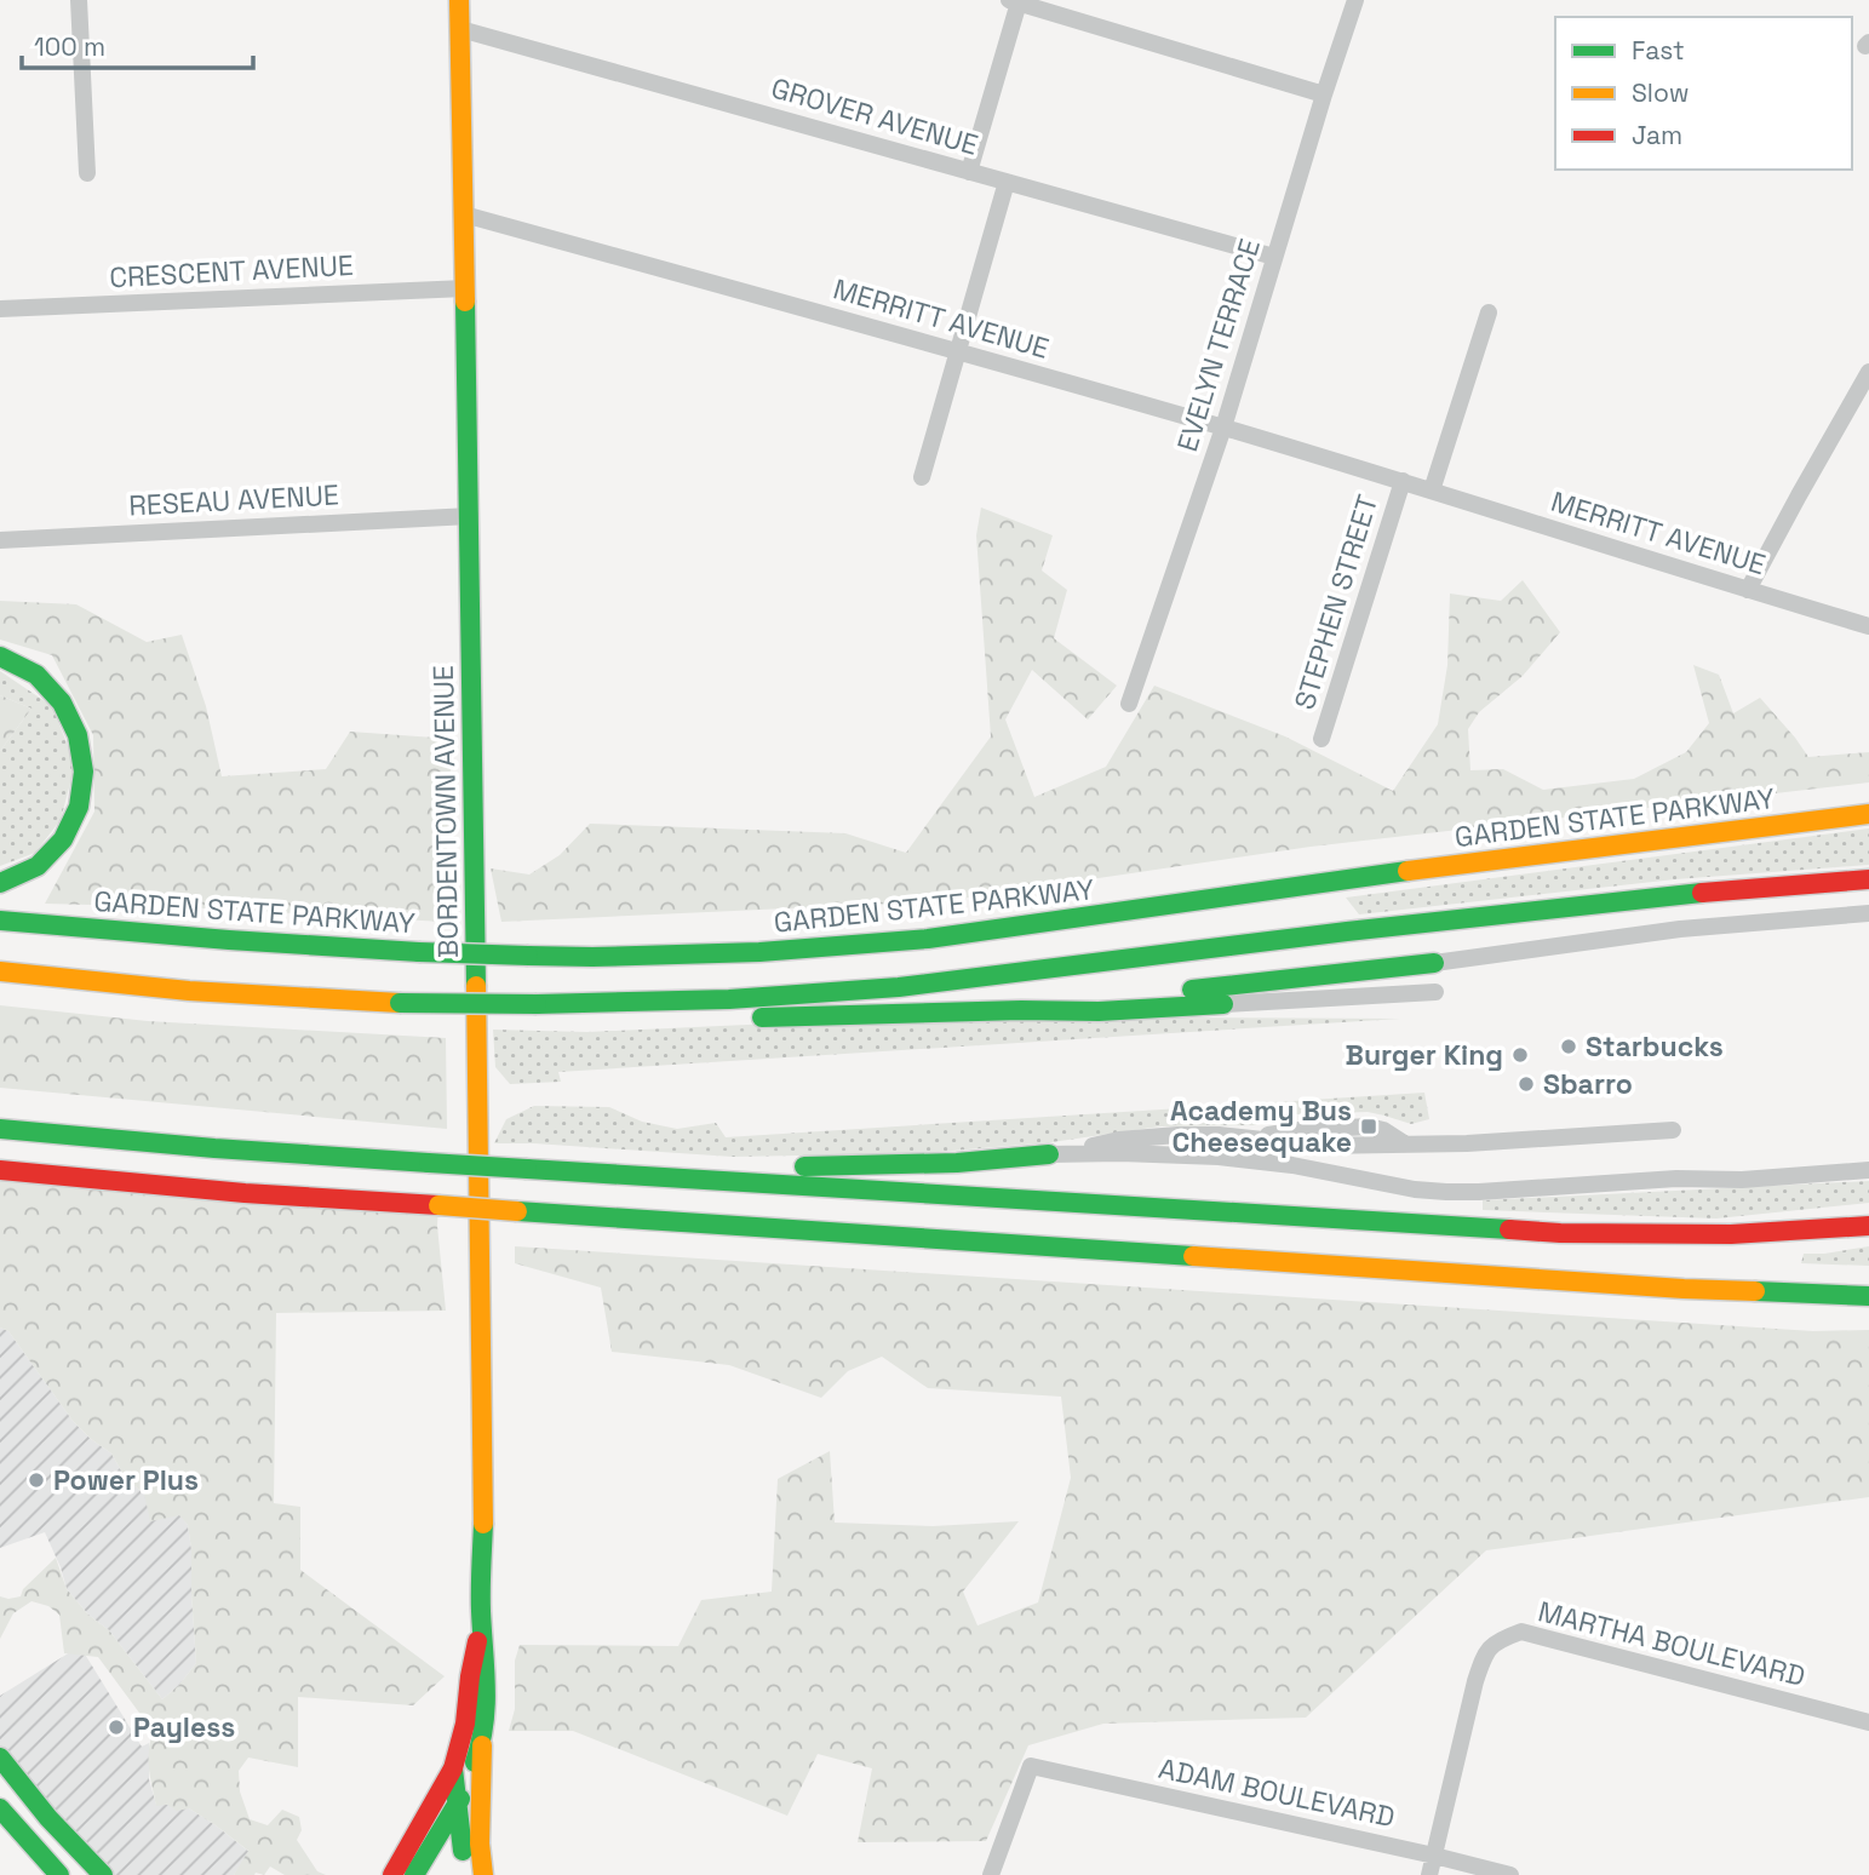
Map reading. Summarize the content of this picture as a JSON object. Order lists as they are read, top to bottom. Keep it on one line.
{"streets":{"main road":["BORDENTOWN AVENUE","GARDEN STATE PARKWAY"],"street":["GROVER AVENUE","CRESCENT AVENUE","MERRITT AVENUE","EVELYN TERRACE","RESEAU AVENUE","STEPHEN STREET","MARTHA BOULEVARD","ADAM BOULEVARD"]},"crossings":[["GROVER AVENUE","EVELYN TERRACE"],["GROVER AVENUE","BORDENTOWN AVENUE"],["CRESCENT AVENUE","BORDENTOWN AVENUE"],["MERRITT AVENUE","EVELYN TERRACE"],["MERRITT AVENUE","STEPHEN STREET"],["MERRITT AVENUE","BORDENTOWN AVENUE"],["RESEAU AVENUE","BORDENTOWN AVENUE"],["MARTHA BOULEVARD","ADAM BOULEVARD"]],"places":{"other":["Starbucks","Burger King","Sbarro","Power Plus","Payless"],"transit":["Academy Bus Cheesequake"]},"legend":["Fast","Slow","Jam"],"scale_bar":"100 m"}
